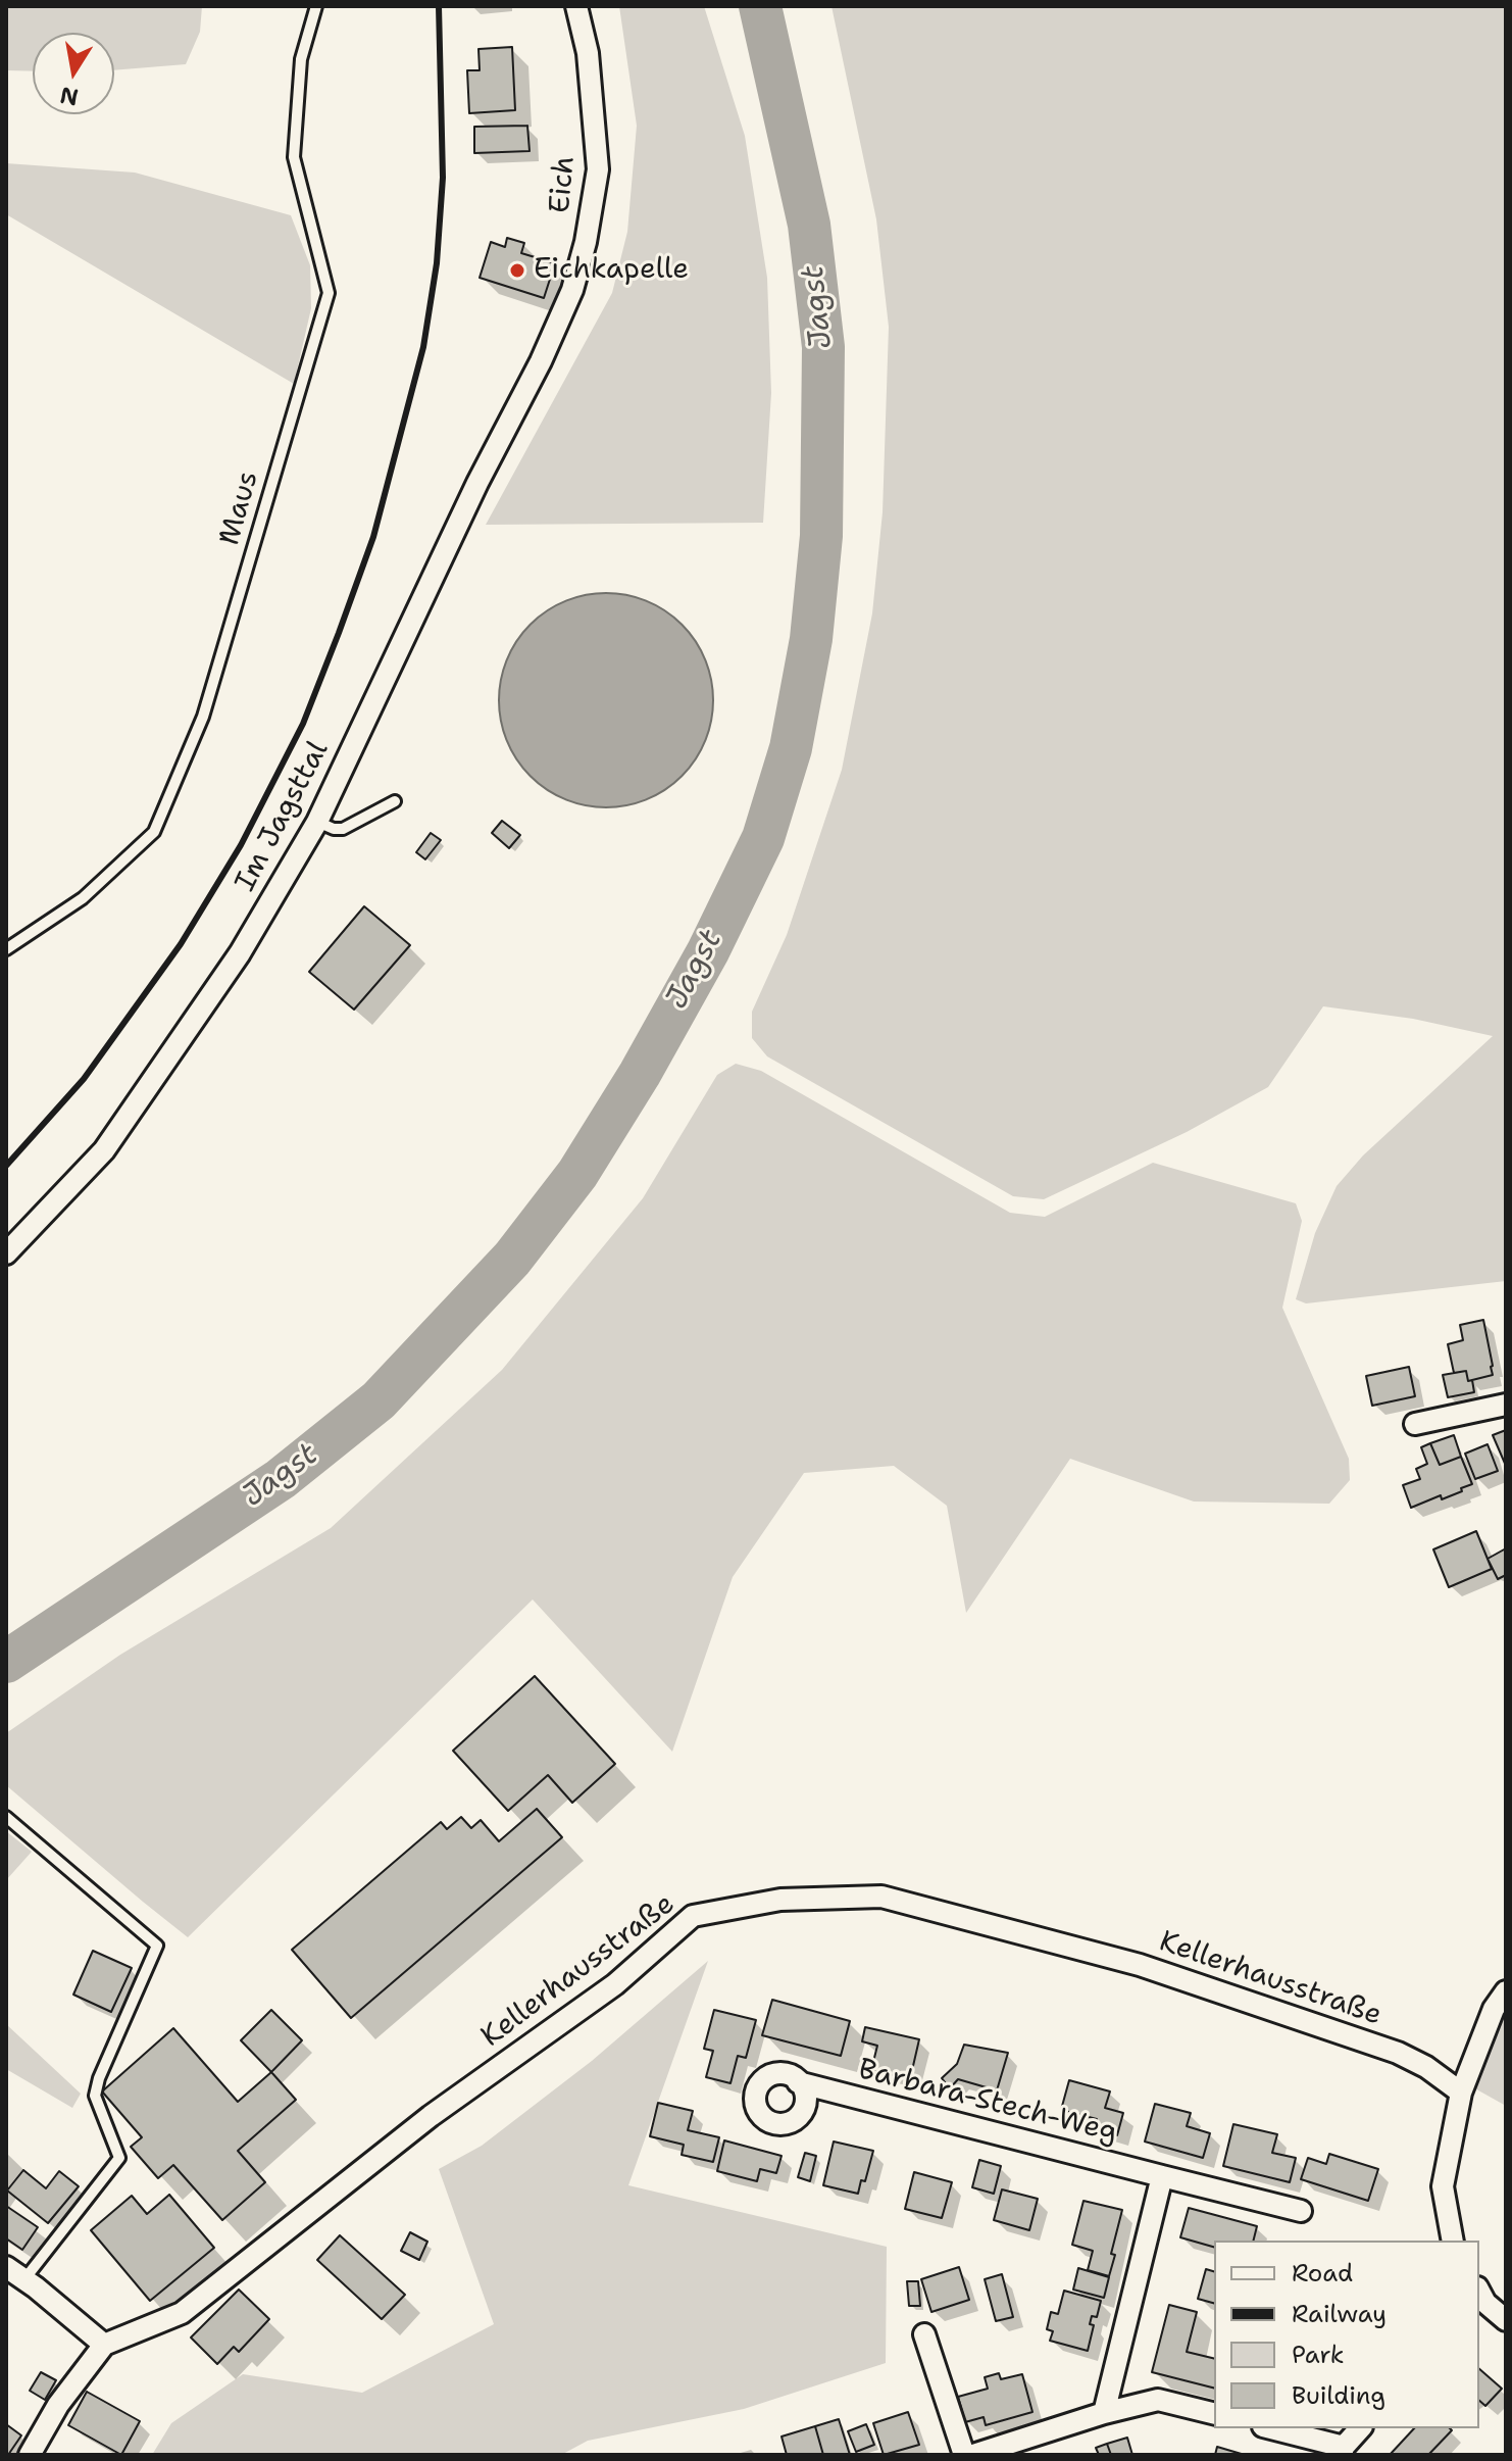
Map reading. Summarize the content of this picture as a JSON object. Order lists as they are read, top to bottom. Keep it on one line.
{"streets":{"street":["Eich","Im Jagsttal","Kellerhausstraße","Barbara-Stech-Weg"],"lane":["Maus"]},"crossings":[["Eich","Im Jagsttal"]],"water":["Jagst"],"places":["Eichkapelle"],"legend":["Road","Railway","Park","Building"],"north":"bottom"}
